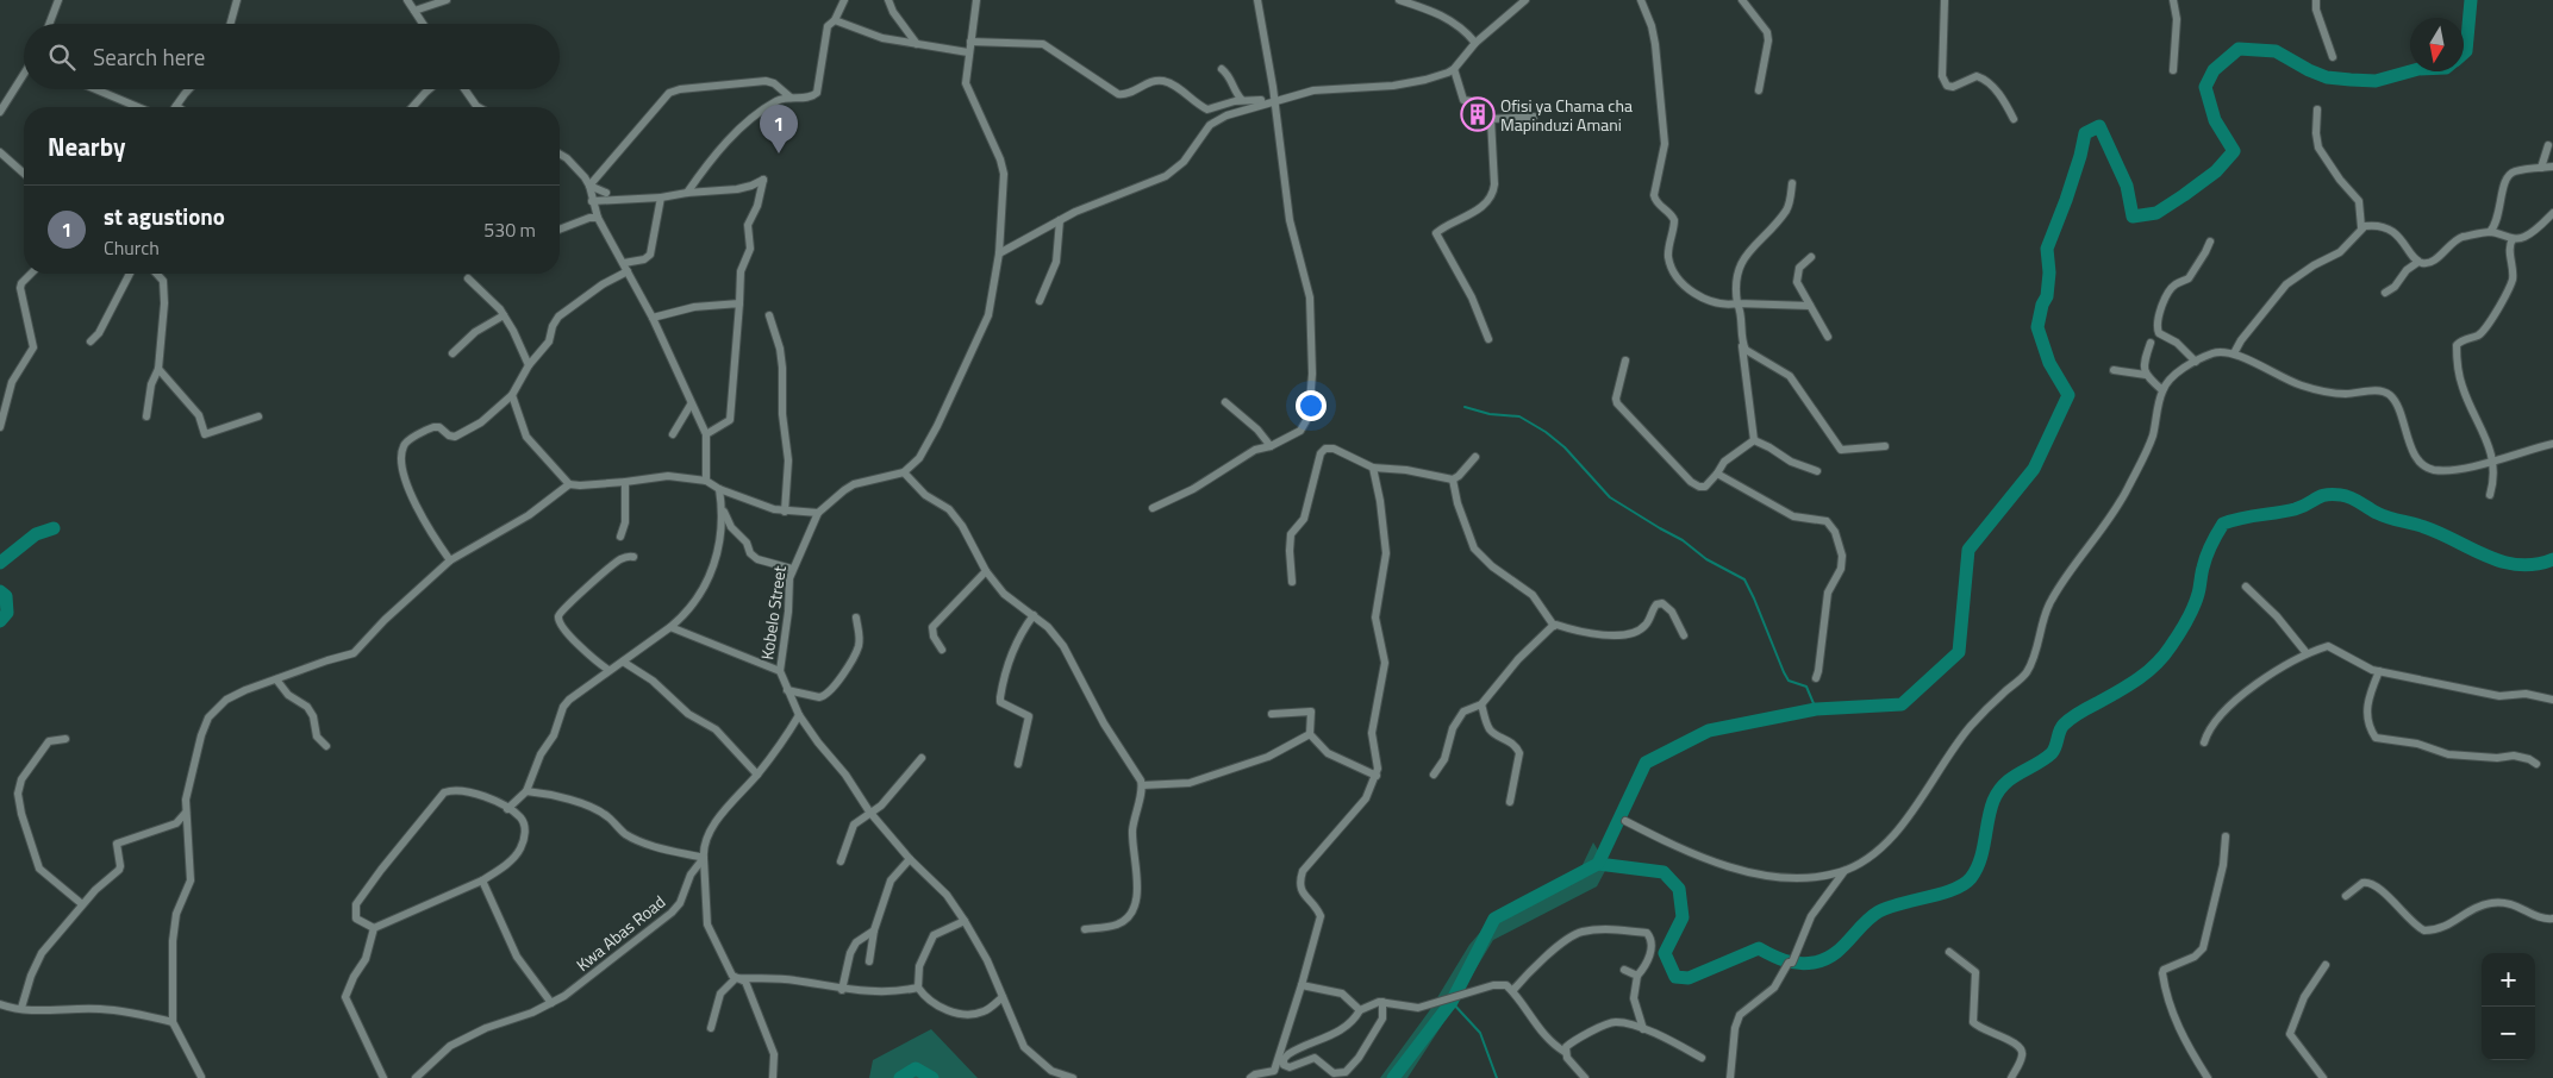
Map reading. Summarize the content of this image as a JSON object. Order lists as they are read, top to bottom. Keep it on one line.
{"streets":{"street":["Kobelo Street","Kwa Abas Road"]},"crossings":[["Kobelo Street","Kwa Abas Road"]],"places":{"building":["Ofisi ya Chama cha Mapinduzi Amani"]},"north":"bottom","page":{"search":"Search here","pins":"1","heading":"Nearby","list":[{"mark":"1","name":"st agustiono","note":"Church","value":"530 m"}],"map_buttons":["+","−"]}}
